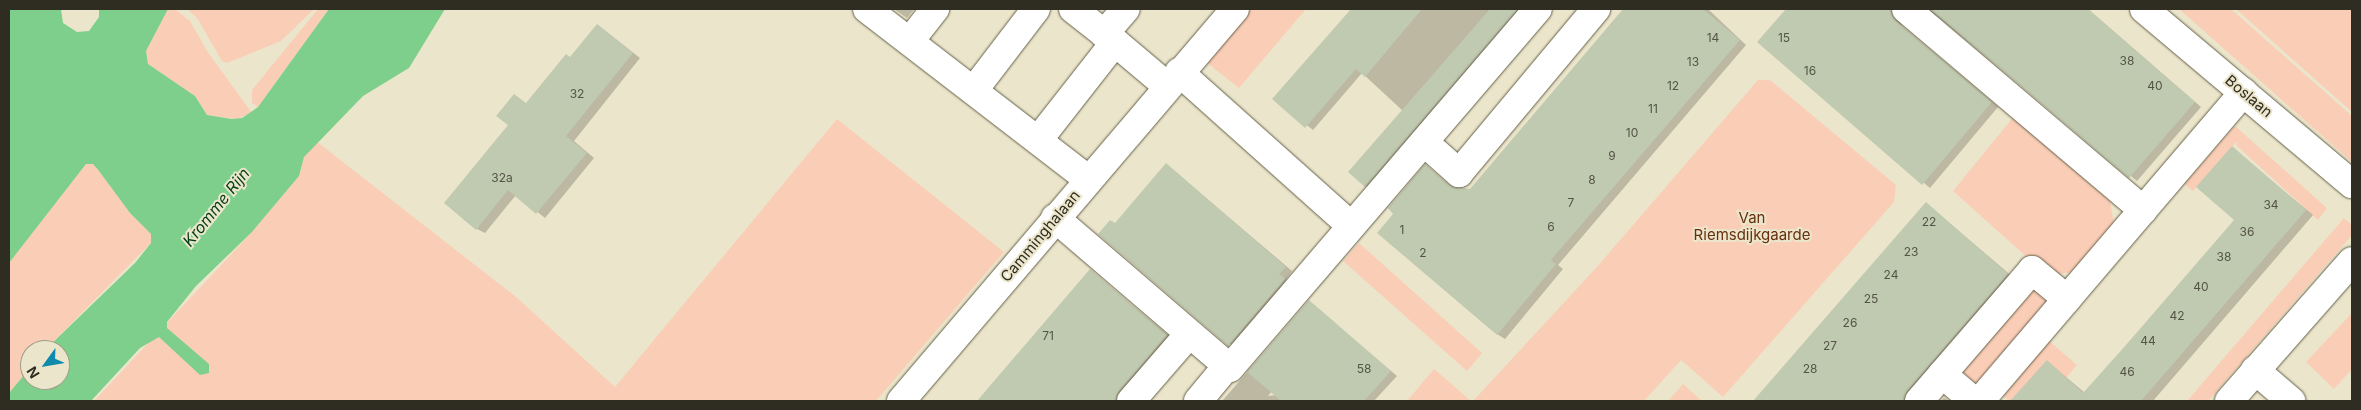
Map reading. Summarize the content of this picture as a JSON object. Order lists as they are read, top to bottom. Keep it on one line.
{"streets":{"street":["Boslaan","Camminghalaan"]},"water":["Kromme Rijn"],"parks":["Van Riemsdijkgaarde"],"house_numbers":["14","15","38","13","16","12","40","32","11","10","9","32a","8","7","34","22","6","1","36","23","2","38","24","40","25","42","26","71","44","27","58","28","46"],"north":"bottom left"}
